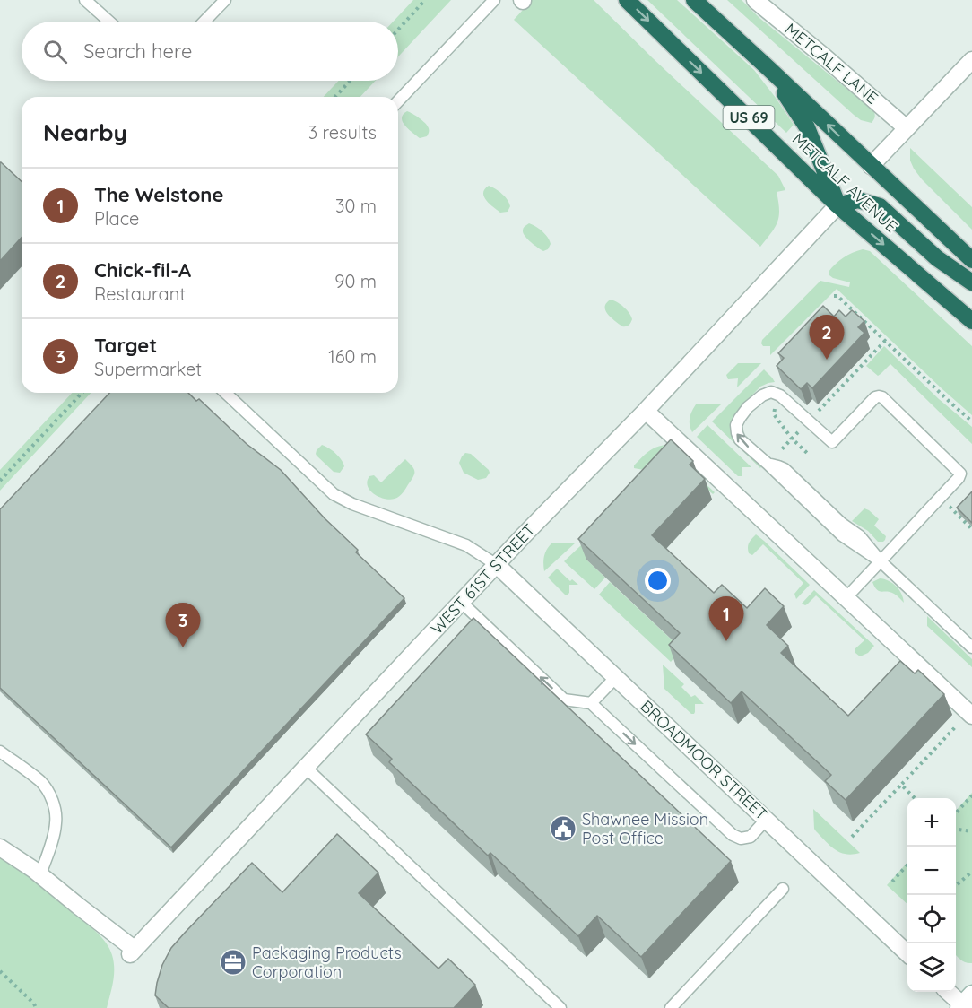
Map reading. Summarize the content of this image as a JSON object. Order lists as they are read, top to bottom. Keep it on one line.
{"streets":{"highway":["US 69","METCALF AVENUE"],"street":["METCALF LANE","WEST 61ST STREET","BROADMOOR STREET"]},"crossings":[["METCALF AVENUE","WEST 61ST STREET"],["WEST 61ST STREET","BROADMOOR STREET"]],"places":{"public building":["Shawnee Mission Post Office"],"office":["Packaging Products Corporation"]},"page":{"search":"Search here","heading":["Nearby","3 results"],"list":[{"mark":"1","name":"The Welstone","note":"Place","value":"30 m"},{"mark":"2","name":"Chick-fil-A","note":"Restaurant","value":"90 m"},{"mark":"3","name":"Target","note":"Supermarket","value":"160 m"}],"pins":["2","1","3"],"map_buttons":["+","−"]}}
